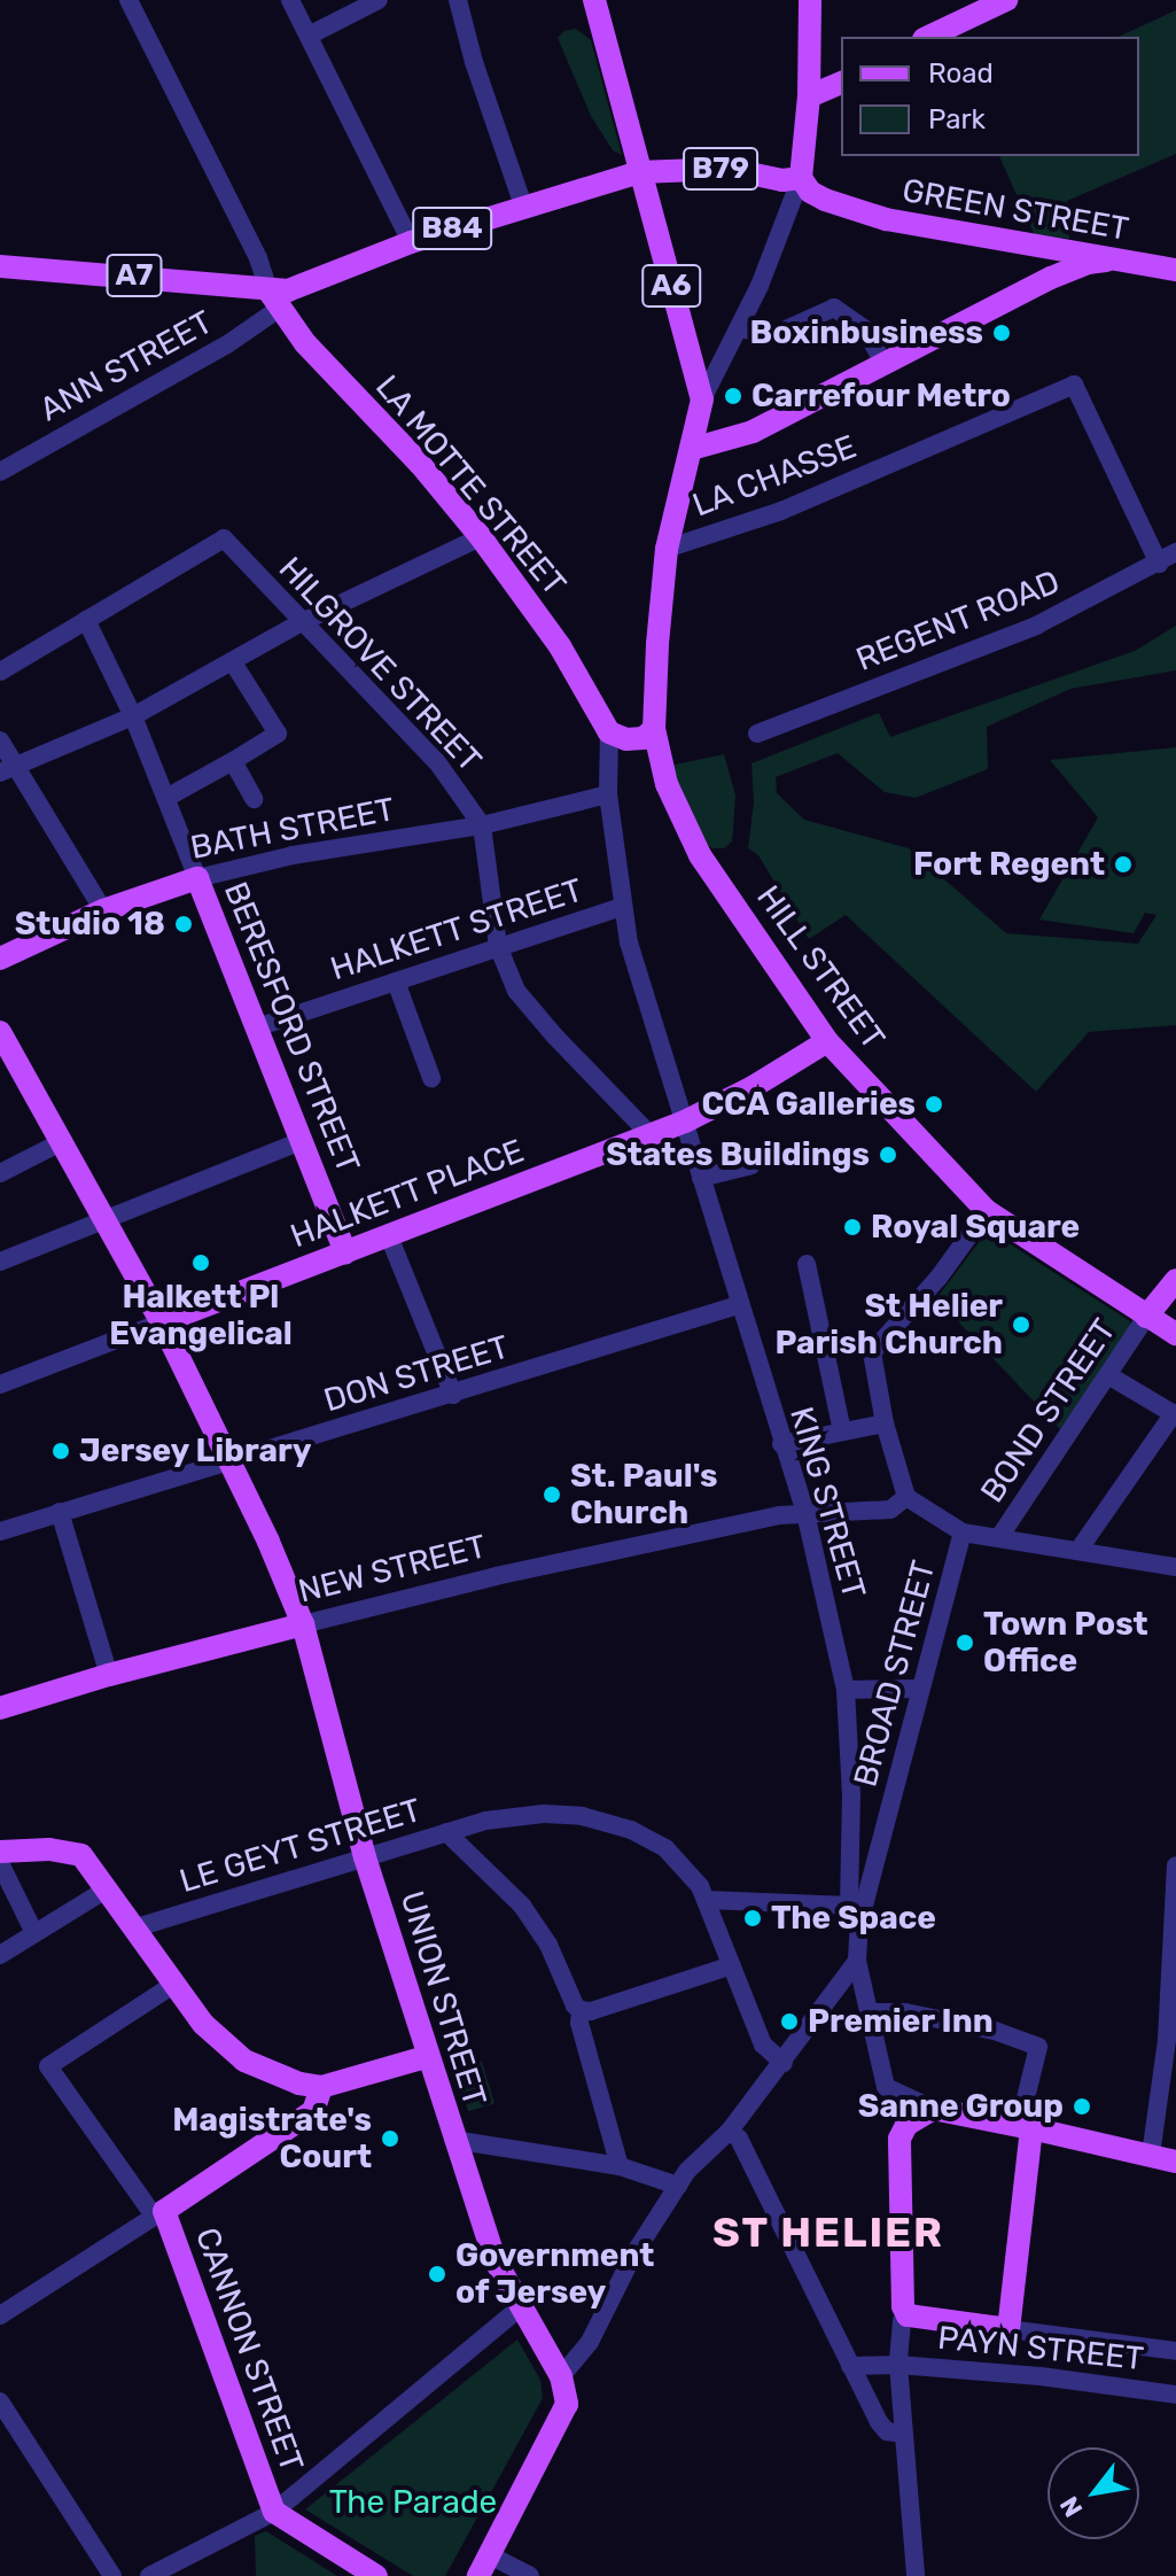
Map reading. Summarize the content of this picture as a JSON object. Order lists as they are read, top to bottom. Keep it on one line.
{"streets":{"main road":["B79","GREEN STREET","B84","A7","A6","LA MOTTE STREET","BATH STREET","HILL STREET","BERESFORD STREET","HALKETT PLACE","NEW STREET","UNION STREET","CANNON STREET"],"street":["ANN STREET","LA CHASSE","REGENT ROAD","HILGROVE STREET","HALKETT STREET","DON STREET","BOND STREET","KING STREET","BROAD STREET","LE GEYT STREET","PAYN STREET"]},"crossings":[["B79","GREEN STREET"],["B79","B84"],["B79","A6"],["B84","A7"],["B84","A6"],["B84","ANN STREET"],["B84","LA MOTTE STREET"],["A7","ANN STREET"],["A7","LA MOTTE STREET"],["A6","HILL STREET"],["ANN STREET","LA MOTTE STREET"],["LA CHASSE","REGENT ROAD"],["LA CHASSE","HILL STREET"],["LA MOTTE STREET","KING STREET"],["HILGROVE STREET","BATH STREET"],["HILGROVE STREET","HALKETT STREET"],["HILGROVE STREET","HALKETT PLACE"],["BATH STREET","BERESFORD STREET"],["BATH STREET","KING STREET"],["HALKETT STREET","BERESFORD STREET"],["HALKETT STREET","KING STREET"],["HILL STREET","HALKETT PLACE"],["HILL STREET","BOND STREET"],["BERESFORD STREET","HALKETT PLACE"],["HALKETT PLACE","KING STREET"],["HALKETT PLACE","UNION STREET"],["DON STREET","KING STREET"],["DON STREET","UNION STREET"],["KING STREET","NEW STREET"],["NEW STREET","BROAD STREET"],["NEW STREET","UNION STREET"],["LE GEYT STREET","UNION STREET"]],"districts":["ST HELIER"],"parks":["The Parade"],"places":["Boxinbusiness","Carrefour Metro","Fort Regent","Studio 18","CCA Galleries","States Buildings","Royal Square","Halkett Pl Evangelical","St Helier Parish Church","Jersey Library","St. Paul's Church","Town Post Office","The Space","Premier Inn","Sanne Group","Magistrate's Court","Government of Jersey"],"legend":["Road","Park"],"north":"bottom left"}
